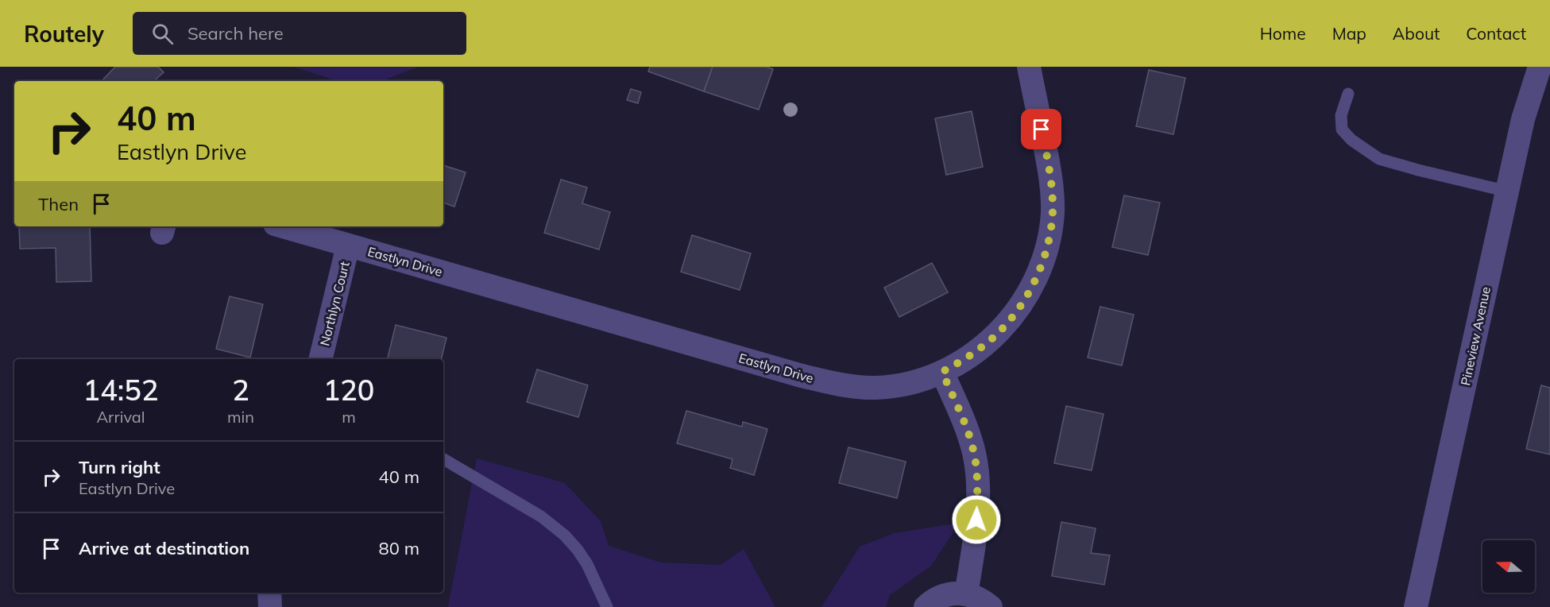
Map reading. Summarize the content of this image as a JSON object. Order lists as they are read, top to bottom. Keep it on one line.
{"streets":{"street":["Eastlyn Drive","Northlyn Court","Pineview Avenue"]},"crossings":[["Eastlyn Drive","Northlyn Court"]],"north":"left","page":{"header":"Routely","search":"Search here","nav":["Home","Map","About","Contact"],"turn":["40 m","Eastlyn Drive"],"then":"Then","eta":["14:52","Arrival","2","min","120","m"],"list":[{"name":"Turn right","note":"Eastlyn Drive","value":"40 m"},{"name":"Arrive at destination","value":"80 m"}]}}
